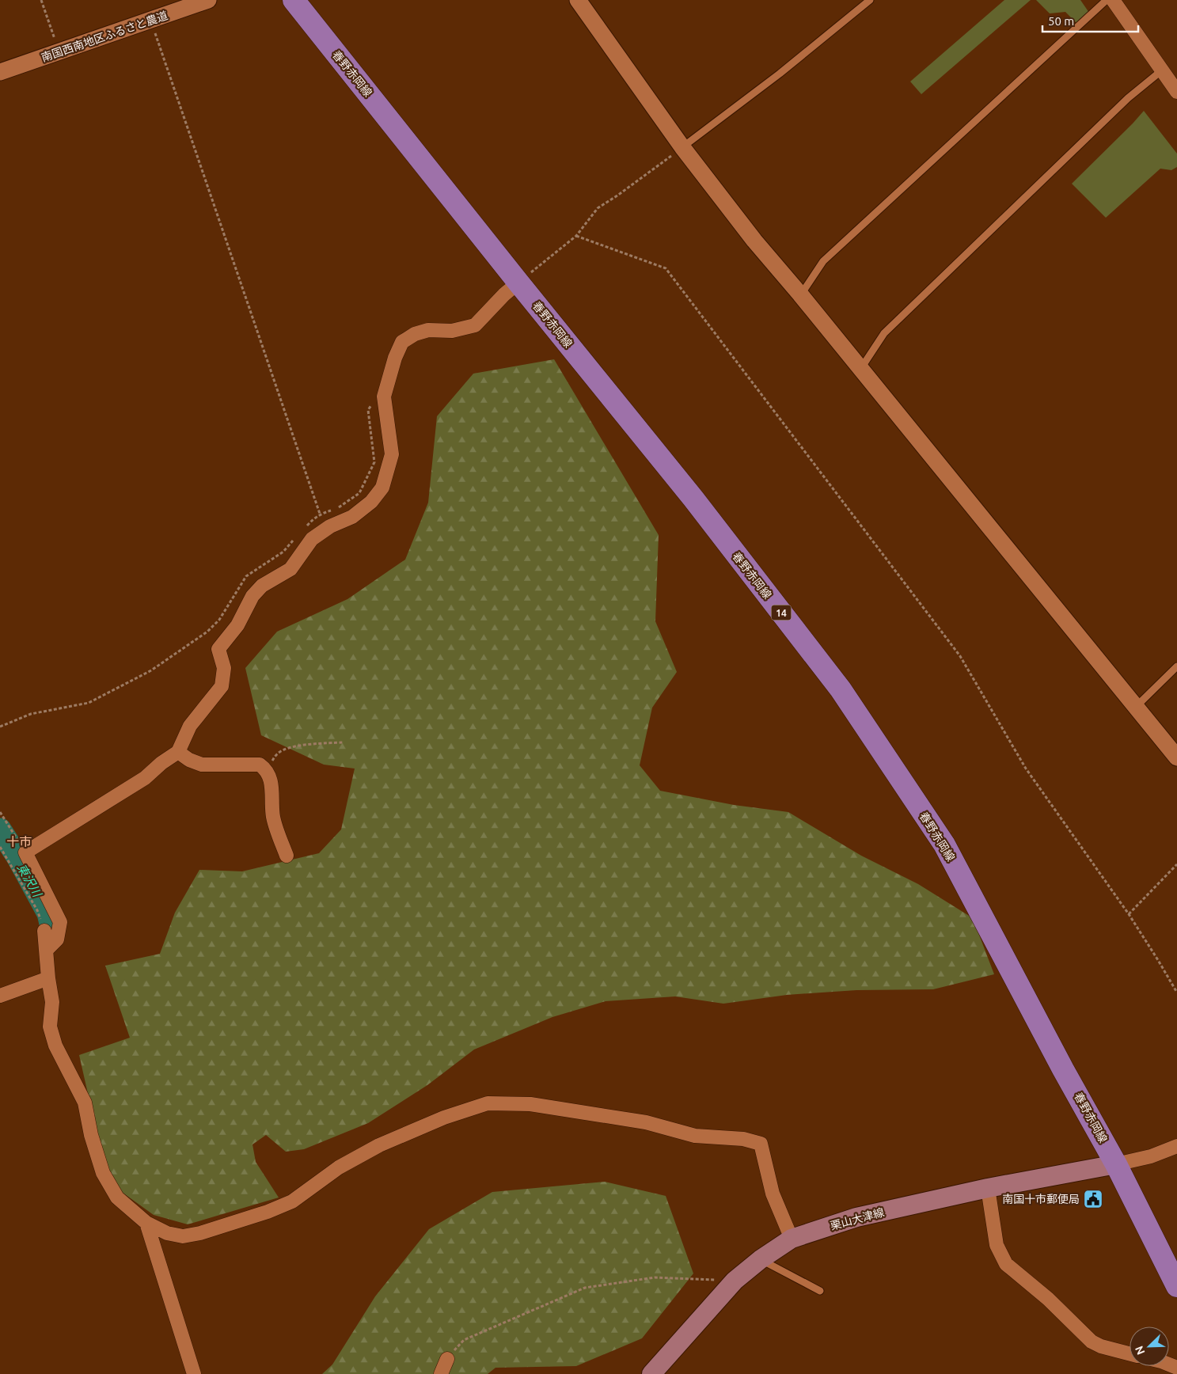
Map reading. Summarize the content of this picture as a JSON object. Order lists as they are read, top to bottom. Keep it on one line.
{"streets":{"main road":["春野赤岡線","14","栗山大津線"],"street":["南国西南地区ふるさと農道"]},"crossings":[["春野赤岡線","栗山大津線"]],"districts":["十市"],"water":["東沢川"],"places":{"public building":["南国十市郵便局"]},"scale_bar":"50 m","north":"bottom left"}
